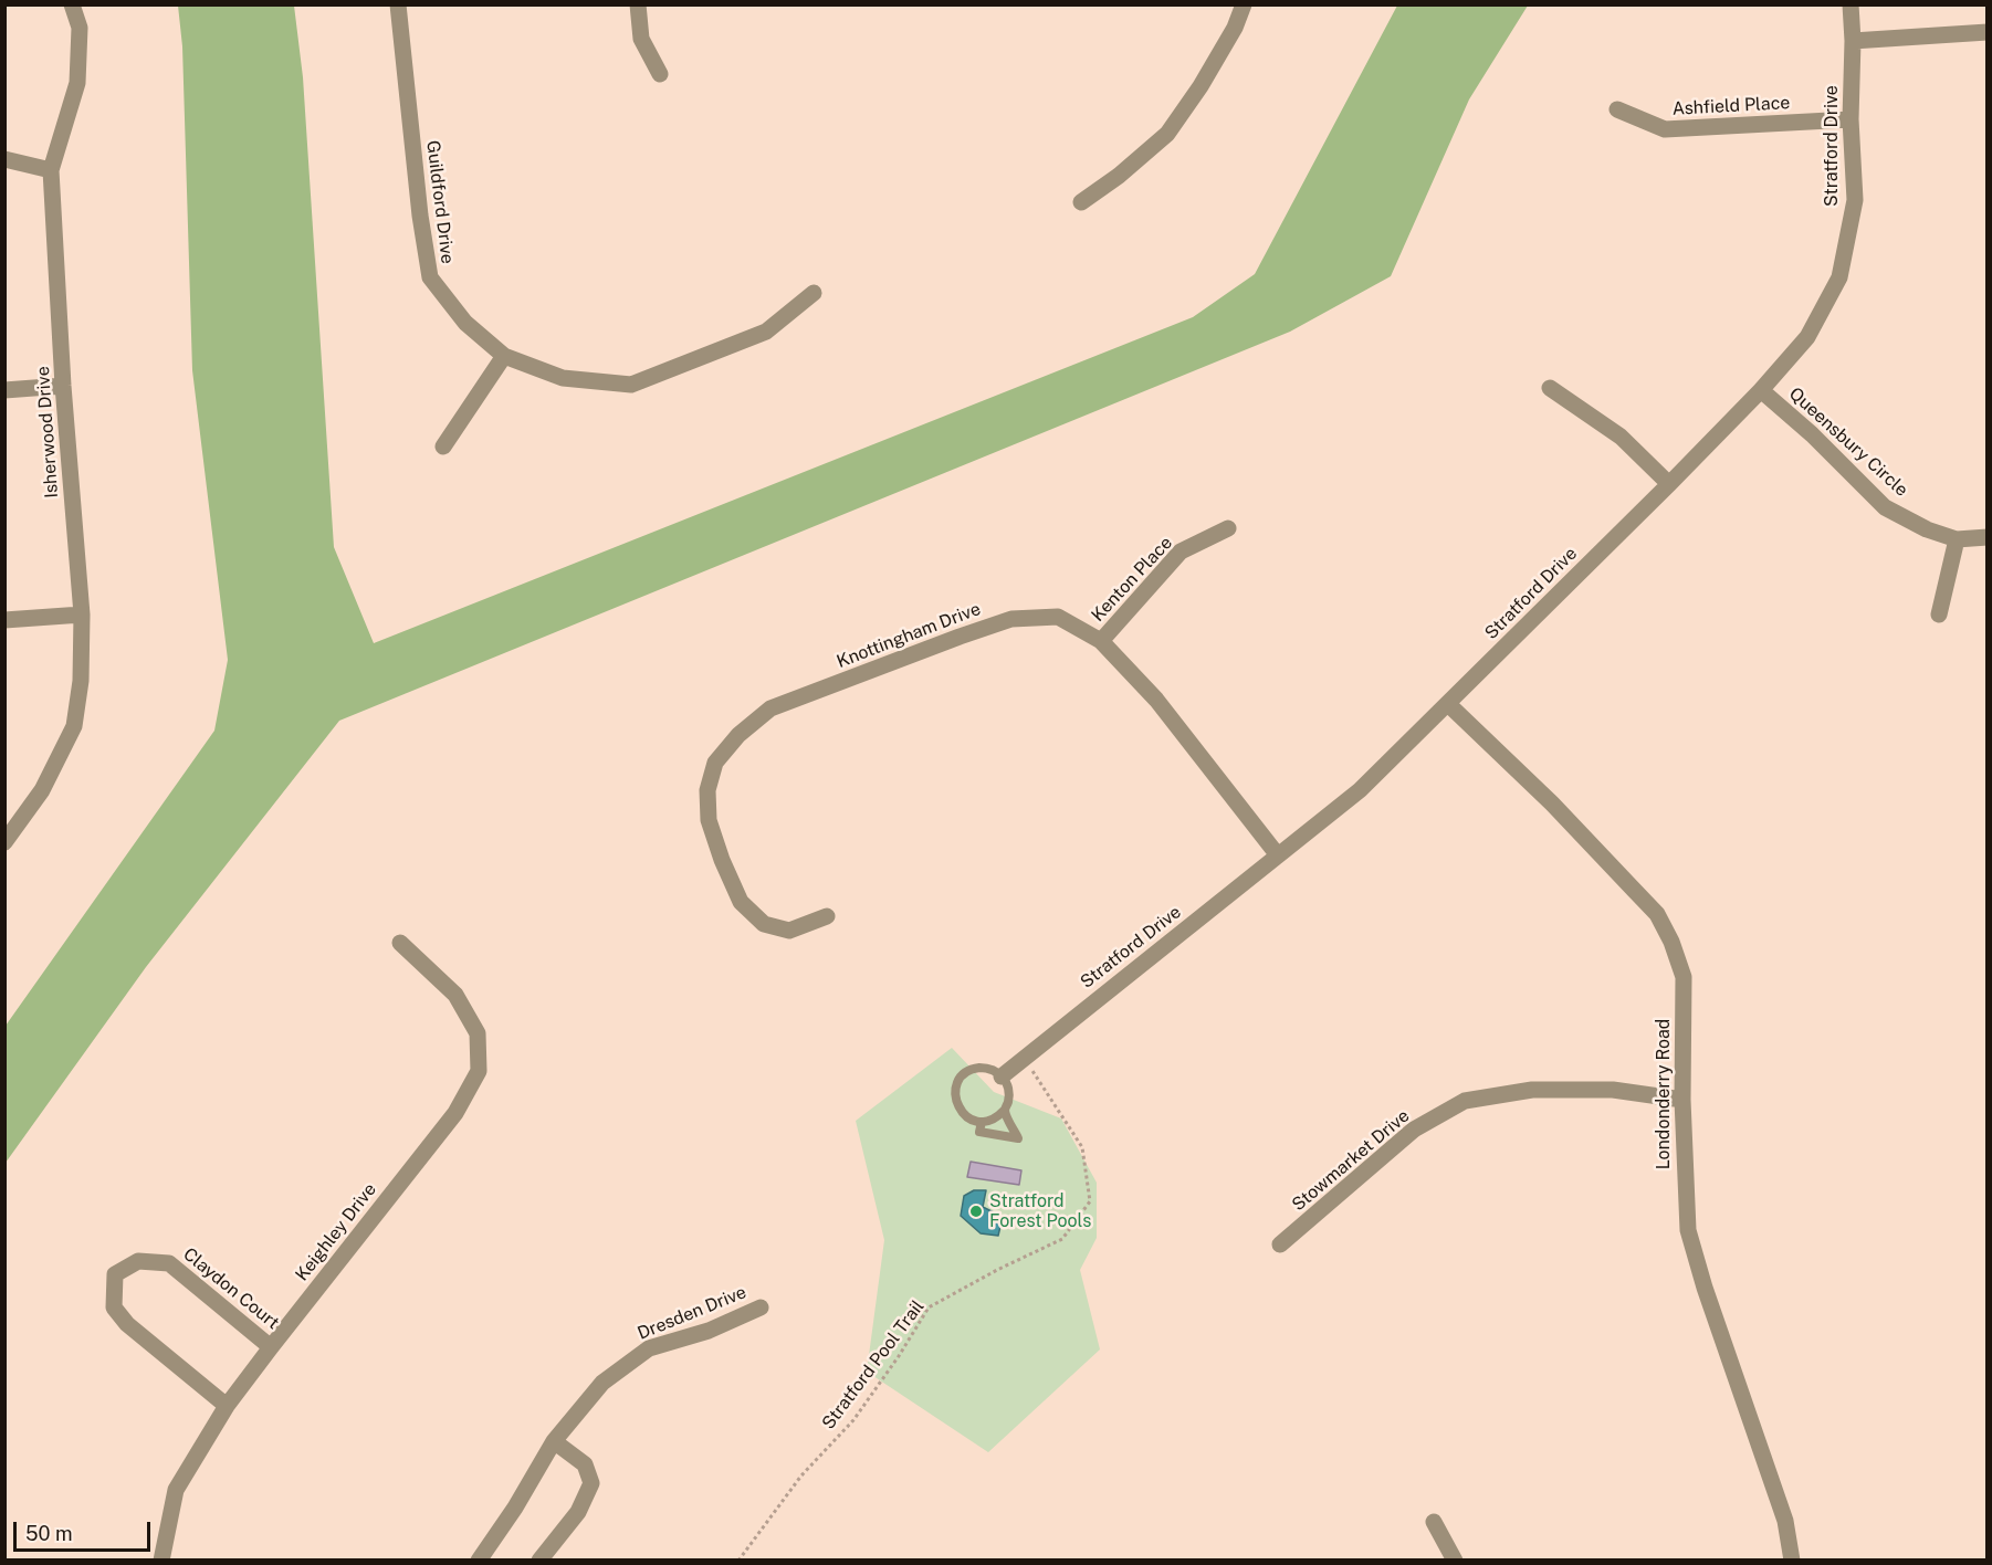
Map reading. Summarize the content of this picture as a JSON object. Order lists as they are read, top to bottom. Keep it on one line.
{"streets":{"street":["Ashfield Place","Stratford Drive","Guildford Drive","Isherwood Drive","Queensbury Circle","Kenton Place","Knottingham Drive","Londonderry Road","Stowmarket Drive","Keighley Drive","Claydon Court","Dresden Drive"],"path":["Stratford Pool Trail"]},"crossings":[["Ashfield Place","Stratford Drive"],["Stratford Drive","Queensbury Circle"],["Stratford Drive","Knottingham Drive"],["Stratford Drive","Londonderry Road"],["Stratford Drive","Stratford Pool Trail"],["Kenton Place","Knottingham Drive"],["Londonderry Road","Stowmarket Drive"],["Keighley Drive","Claydon Court"]],"places":["Stratford Forest Pools"],"scale_bar":"50 m"}
